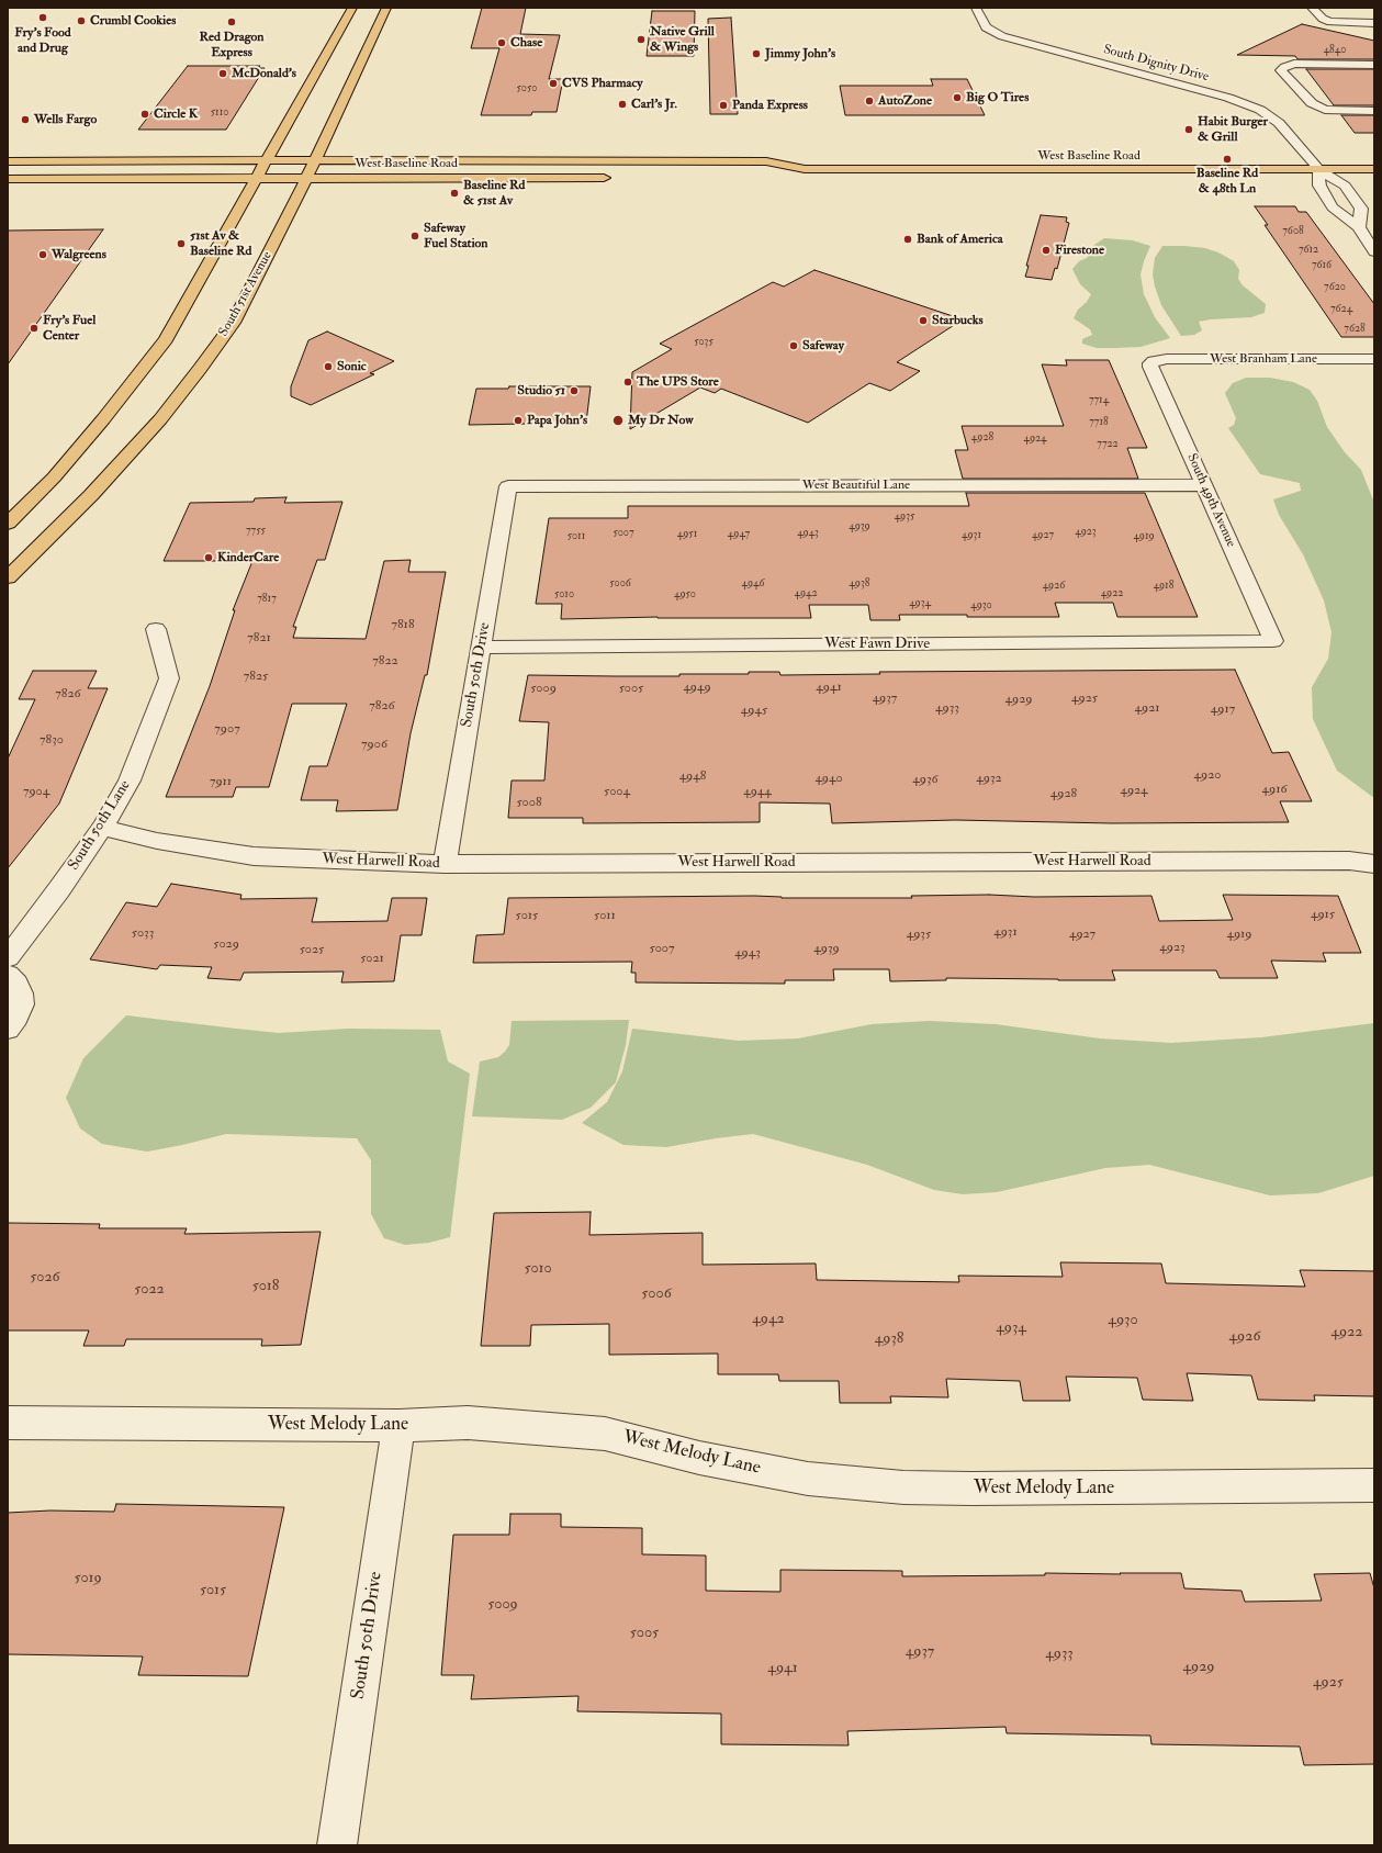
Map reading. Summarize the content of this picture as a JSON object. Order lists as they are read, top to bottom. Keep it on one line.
{"streets":{"main road":["West Baseline Road","South 51st Avenue"],"street":["South Dignity Drive","West Branham Lane","West Beautiful Lane","South 49th Avenue","West Fawn Drive","South 50th Drive","South 50th Lane","West Harwell Road","West Melody Lane"]},"crossings":[["South Dignity Drive","West Baseline Road"],["West Baseline Road","South 51st Avenue"],["West Branham Lane","South 49th Avenue"],["West Beautiful Lane","South 49th Avenue"],["West Beautiful Lane","South 50th Drive"],["South 49th Avenue","West Fawn Drive"],["West Fawn Drive","South 50th Drive"],["South 50th Drive","West Harwell Road"],["South 50th Drive","West Melody Lane"],["South 50th Lane","West Harwell Road"]],"places":["Fry's Food and Drug","Crumbl Cookies","Red Dragon Express","Native Grill & Wings","Chase","Jimmy John's","McDonald's","CVS Pharmacy","Big O Tires","AutoZone","Carl's Jr.","Panda Express","Circle K","Wells Fargo","Habit Burger & Grill","Baseline Rd & 48th Ln","Baseline Rd & 51st Av","Safeway Fuel Station","Bank of America","51st Av & Baseline Rd","Firestone","Walgreens","Starbucks","Fry's Fuel Center","Safeway","Sonic","The UPS Store","Studio 51","Papa John's","My Dr Now","KinderCare"],"house_numbers":["4840","5050","5110","7608","7612","7616","7620","7624","7628","5035","7714","7718","4928","4924","7722","4935","4939","7755","4923","5007","4943","4951","4947","4931","4927","5011","4919","5006","4946","4938","4926","4918","4942","4922","5010","4950","7817","4934","4930","7818","7821","7822","7825","4949","4941","5009","5005","7826","4937","4925","4929","7826","4933","4921","4917","4945","7907","7830","7906","4920","4948","4940","4932","4936","7911","4916","4924","7904","5004","4944","4928","5008","4915","5015","5011","4931","5033","4935","4927","4919","5029","4923","5007","4939","5025","4943","5021","5010","5026","5018","5022","5006","4942","4930","4934","4922","4926","4938","5019","5015","5009","5005","4937","4933","4929","4941","4925"]}
